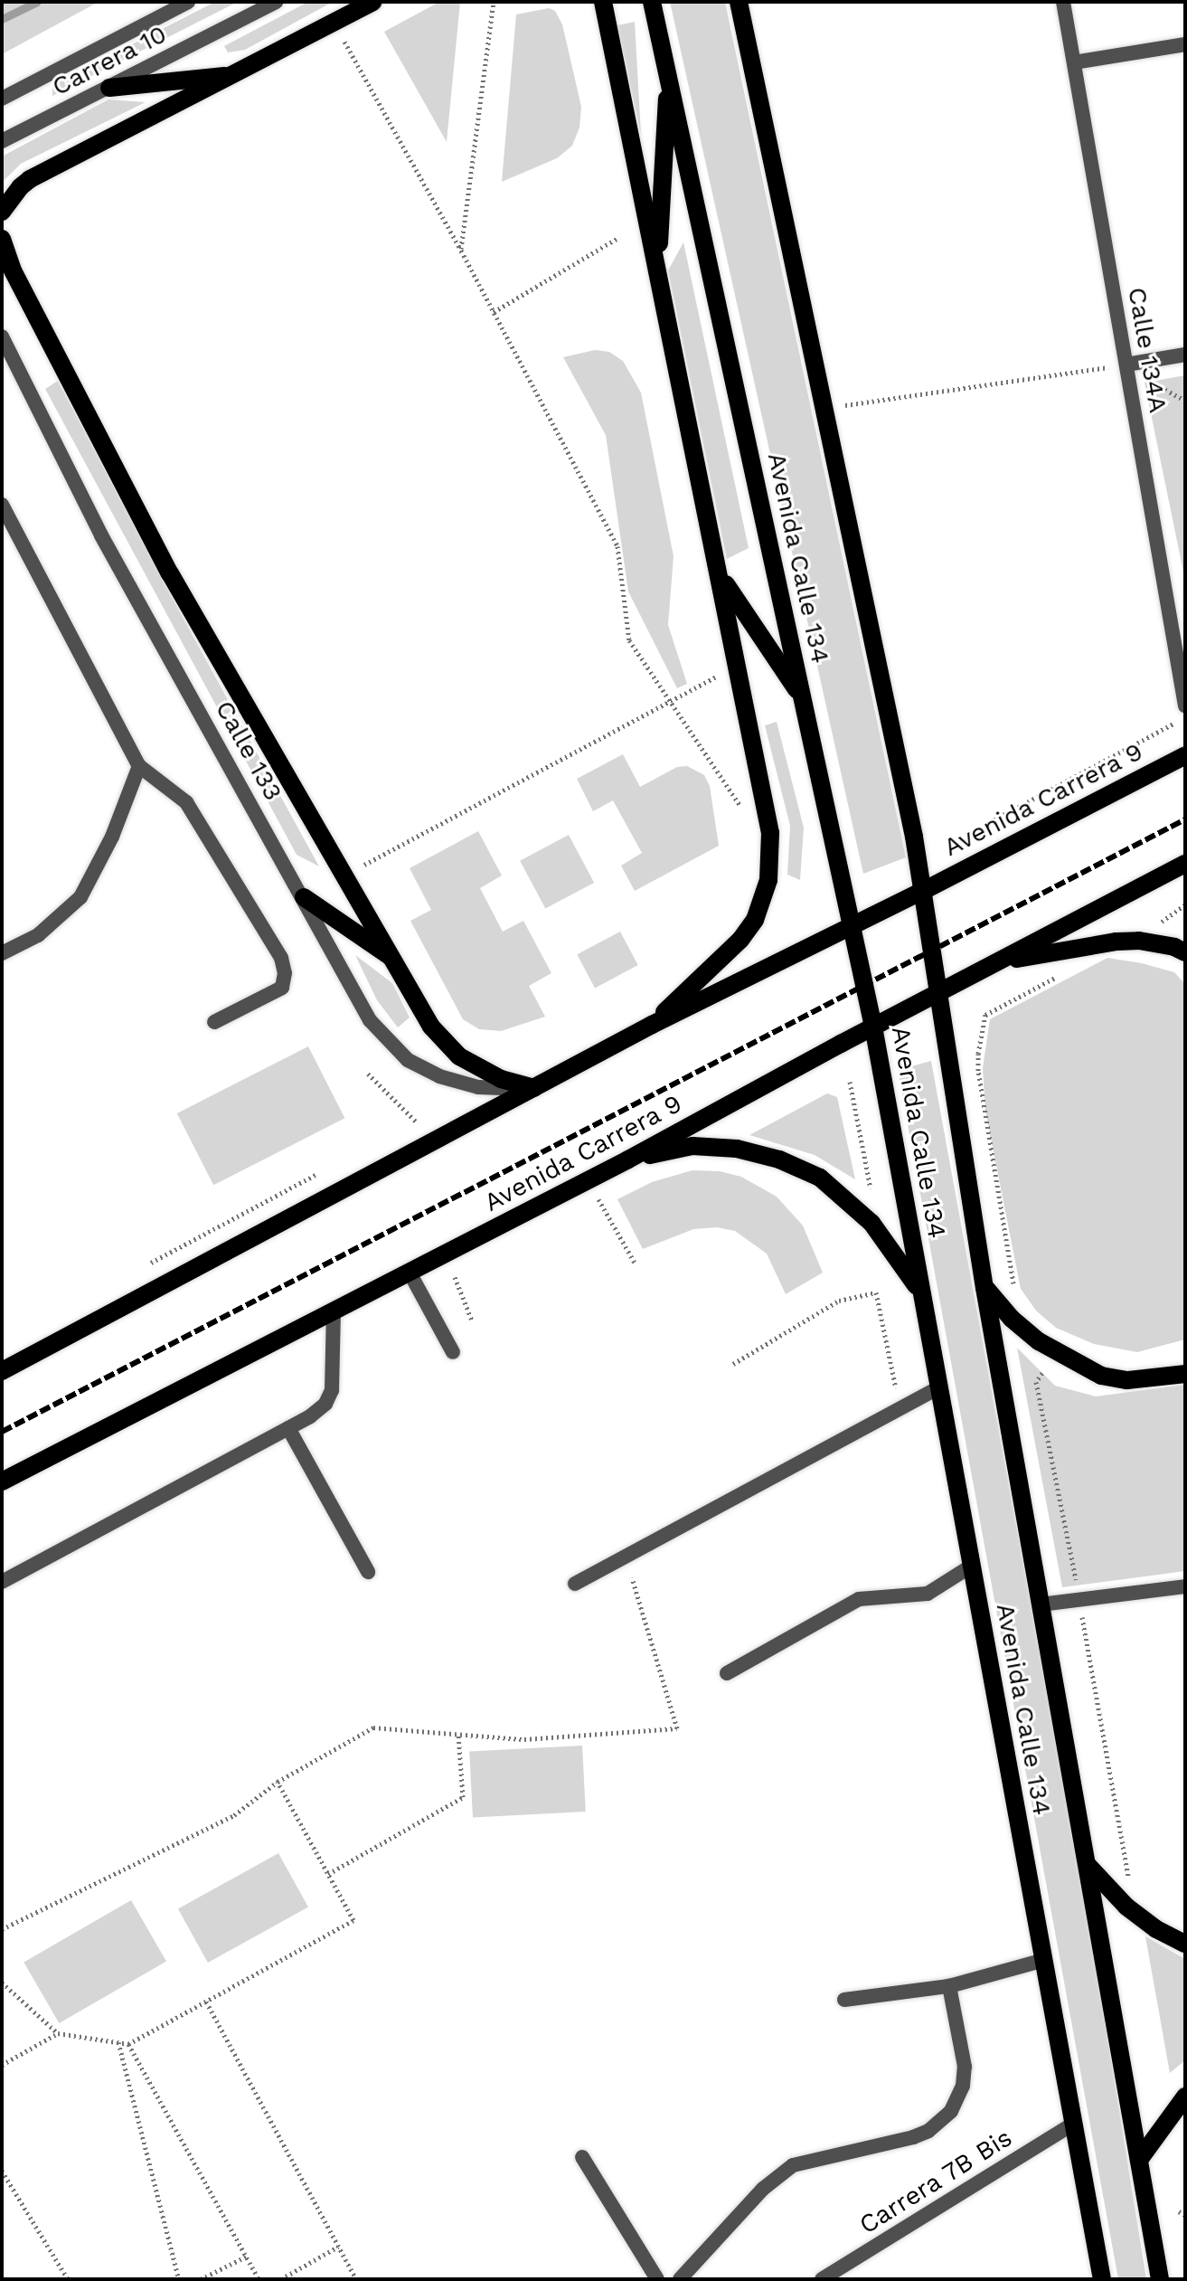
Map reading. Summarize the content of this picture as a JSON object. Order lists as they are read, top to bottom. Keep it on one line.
{"streets":{"main road":["Avenida Calle 134","Avenida Carrera 9"],"street":["Carrera 10","Calle 134A","Calle 133","Carrera 7B Bis"]},"crossings":[["Avenida Calle 134","Avenida Carrera 9"],["Avenida Calle 134","Carrera 7B Bis"],["Calle 133","Avenida Carrera 9"]]}
